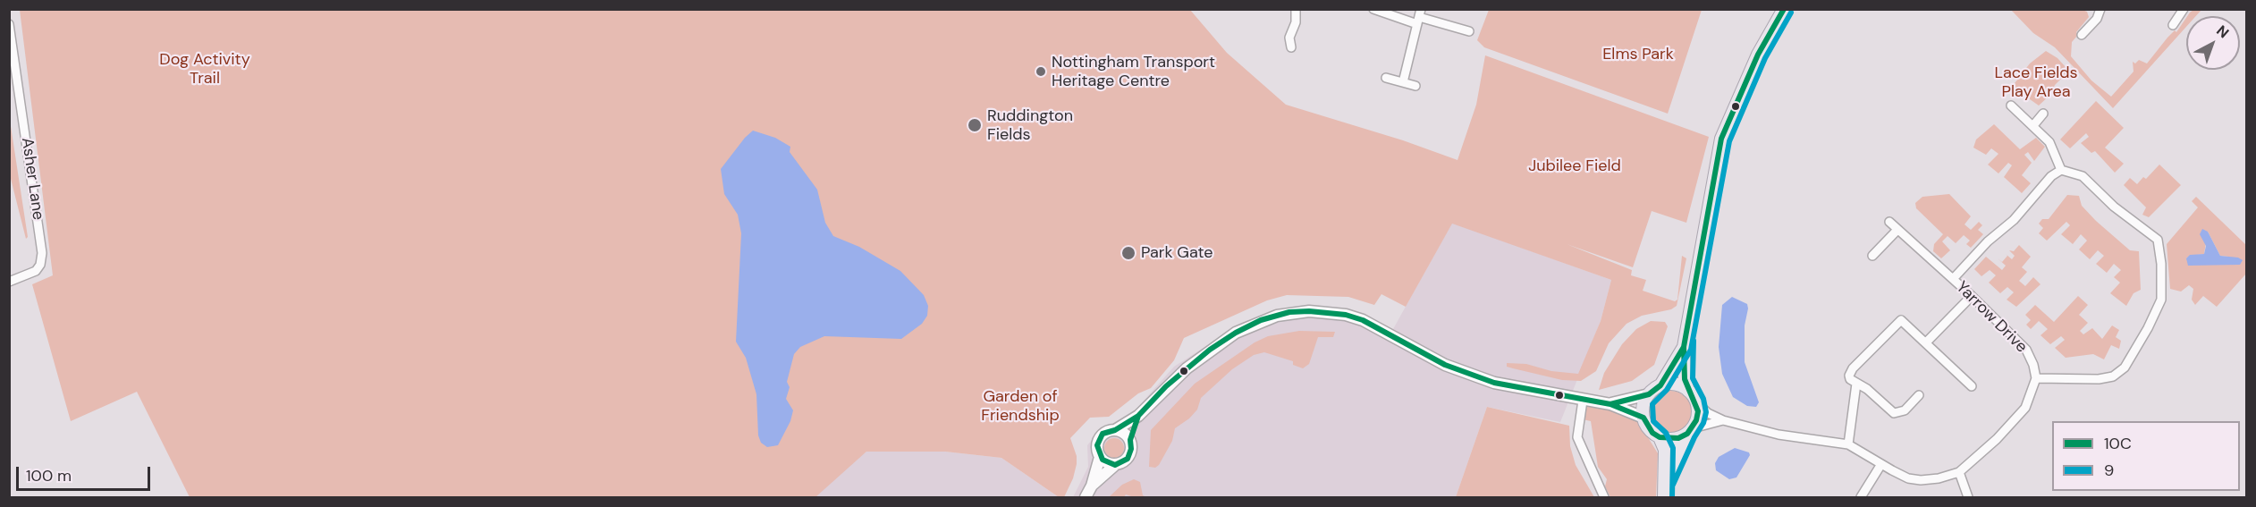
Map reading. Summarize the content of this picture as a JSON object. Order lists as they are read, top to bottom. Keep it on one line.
{"streets":{"street":["Asher Lane","Yarrow Drive"]},"parks":["Elms Park","Dog Activity Trail","Lace Fields Play Area","Jubilee Field","Garden of Friendship"],"places":["Nottingham Transport Heritage Centre","Ruddington Fields","Park Gate"],"lines":["transit line 10C","transit line 9"],"legend":["10C","9"],"scale_bar":"100 m","north":"top right"}
